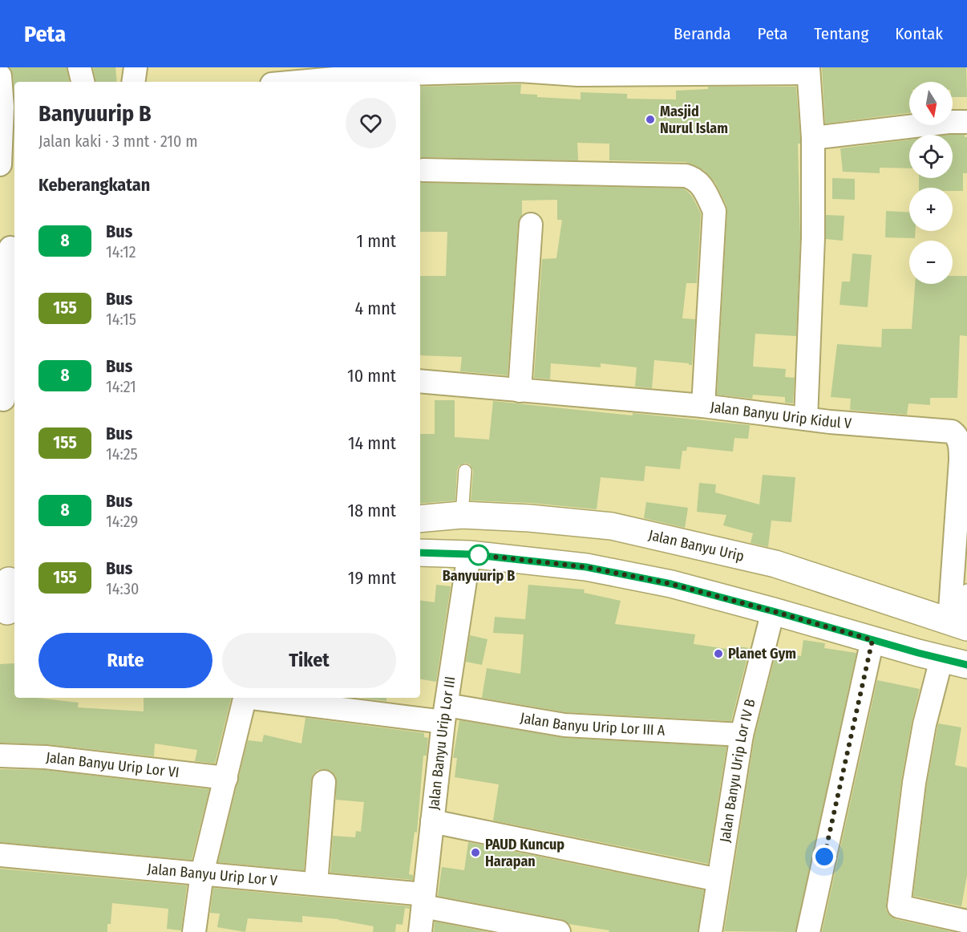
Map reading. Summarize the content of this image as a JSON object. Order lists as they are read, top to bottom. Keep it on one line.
{"streets":{"main road":["Jalan Banyu Urip"],"street":["Jalan Banyu Urip Kidul V","Jalan Banyu Urip Lor III A","Jalan Banyu Urip Lor III","Jalan Banyu Urip Lor VI","Jalan Banyu Urip Lor IV B","Jalan Banyu Urip Lor V"]},"crossings":[["Jalan Banyu Urip Kidul V","Jalan Banyu Urip"],["Jalan Banyu Urip Lor III A","Jalan Banyu Urip Lor III"],["Jalan Banyu Urip Lor III A","Jalan Banyu Urip Lor IV B"],["Jalan Banyu Urip Lor III","Jalan Banyu Urip Lor V"]],"places":["Masjid Nurul Islam","Banyuurip B","Planet Gym","PAUD Kuncup Harapan"],"lines":["bus line 8"],"north":"bottom","page":{"header":"Peta","nav":["Beranda","Peta","Tentang","Kontak"],"map_buttons":["+","−"],"heading":[["Banyuurip B","Jalan kaki · 3 mnt · 210 m"],"Keberangkatan"],"list":[{"mark":"8","name":"Bus","note":"14:12","value":"1 mnt"},{"mark":"155","name":"Bus","note":"14:15","value":"4 mnt"},{"mark":"8","name":"Bus","note":"14:21","value":"10 mnt"},{"mark":"155","name":"Bus","note":"14:25","value":"14 mnt"},{"mark":"8","name":"Bus","note":"14:29","value":"18 mnt"},{"mark":"155","name":"Bus","note":"14:30","value":"19 mnt"}],"buttons":["Rute","Tiket"]}}
